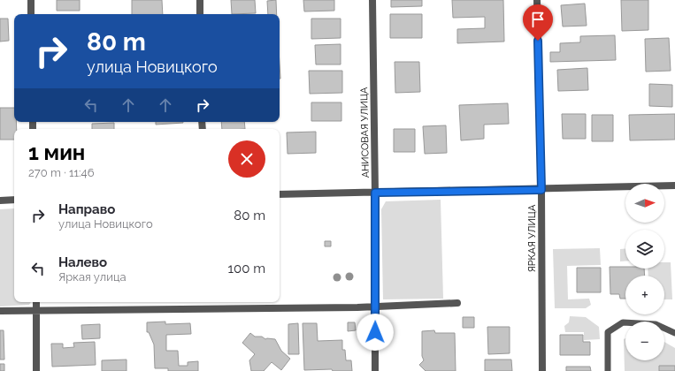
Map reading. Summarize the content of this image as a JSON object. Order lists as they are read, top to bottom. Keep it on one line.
{"streets":{"street":["АНИСОВАЯ УЛИЦА","ЯРКАЯ УЛИЦА"]},"north":"right","page":{"turn":["80 m","улица Новицкого"],"heading":["1 мин","270 m · 11:46"],"map_buttons":["+","−"],"list":[{"name":"Направо","note":"улица Новицкого","value":"80 m"},{"name":"Налево","note":"Яркая улица","value":"100 m"}]}}
